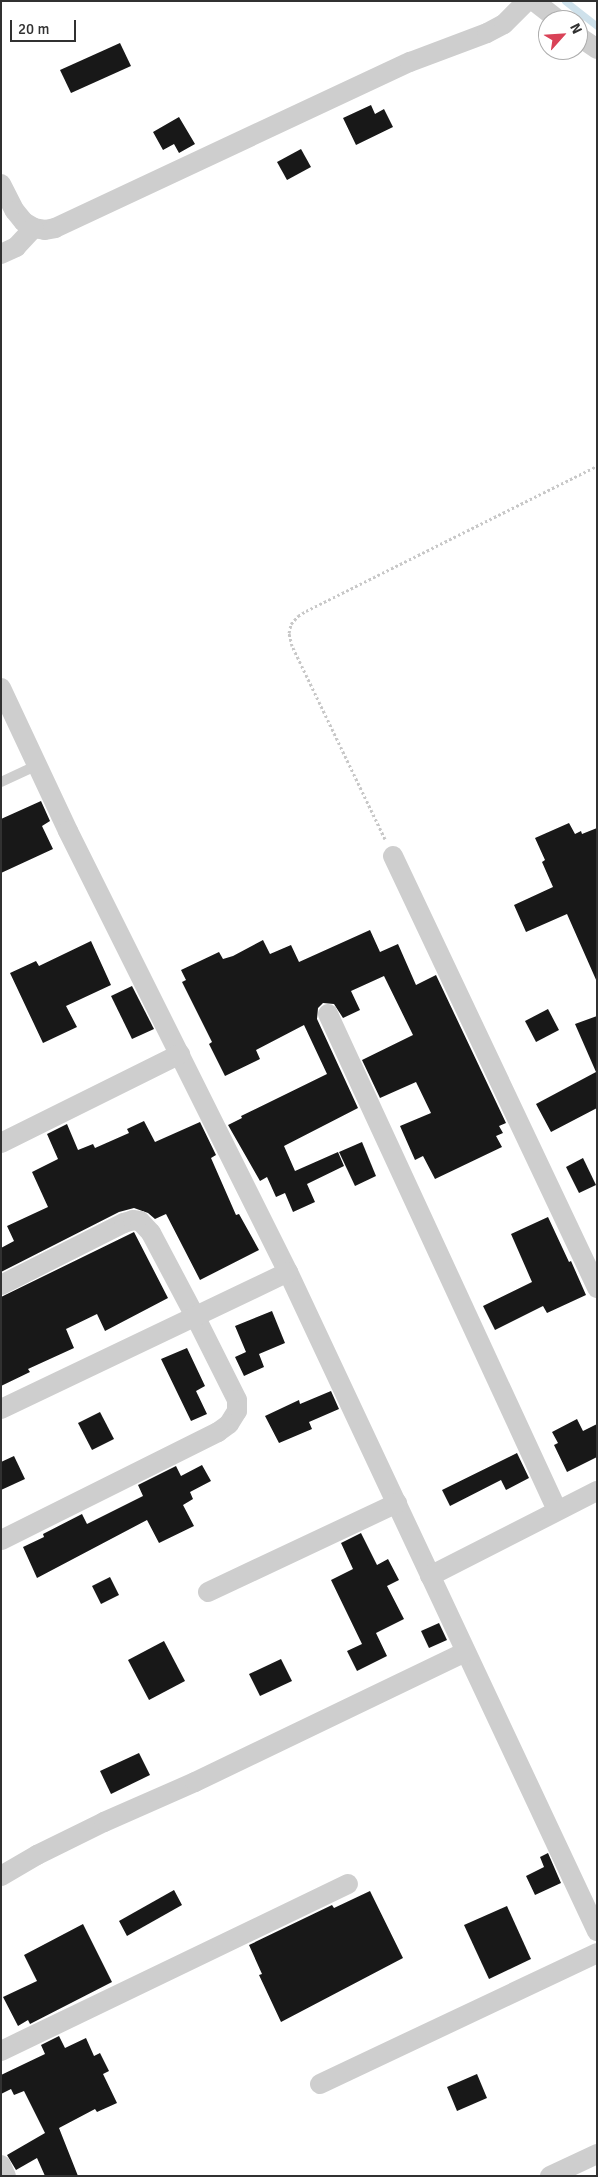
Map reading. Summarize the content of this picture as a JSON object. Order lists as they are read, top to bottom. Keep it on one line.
{"scale_bar":"20 m","north":"top right"}
